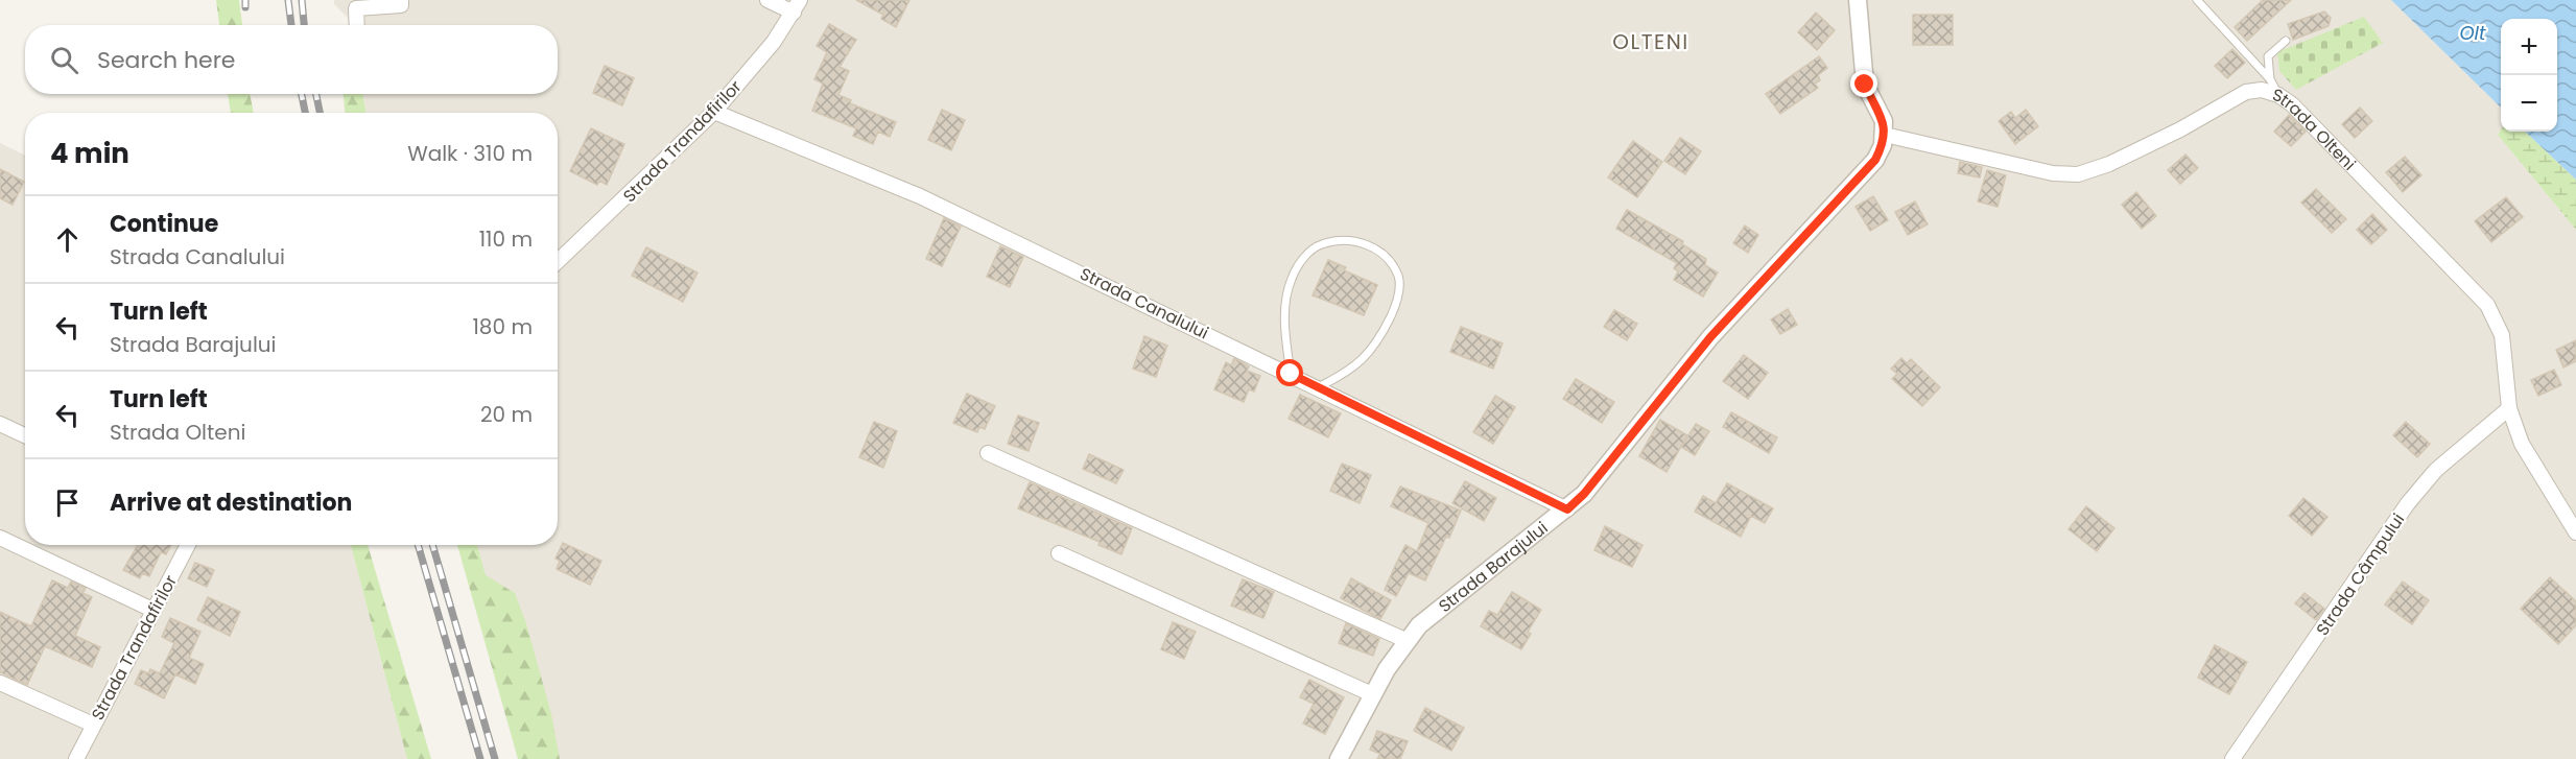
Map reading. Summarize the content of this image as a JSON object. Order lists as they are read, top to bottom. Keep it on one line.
{"streets":{"street":["Strada Olteni","Strada Trandafirilor","Strada Canalului","Strada Barajului","Strada Câmpului"]},"crossings":[["Strada Olteni","Strada Barajului"],["Strada Olteni","Strada Câmpului"],["Strada Trandafirilor","Strada Canalului"],["Strada Canalului","Strada Barajului"]],"districts":["OLTENI"],"water":["Olt"],"page":{"map_buttons":["+","−"],"search":"Search here","heading":["4 min","Walk · 310 m"],"list":[["Continue","Strada Canalului","110 m"],["Turn left","Strada Barajului","180 m"],["Turn left","Strada Olteni","20 m"],"Arrive at destination"]}}
